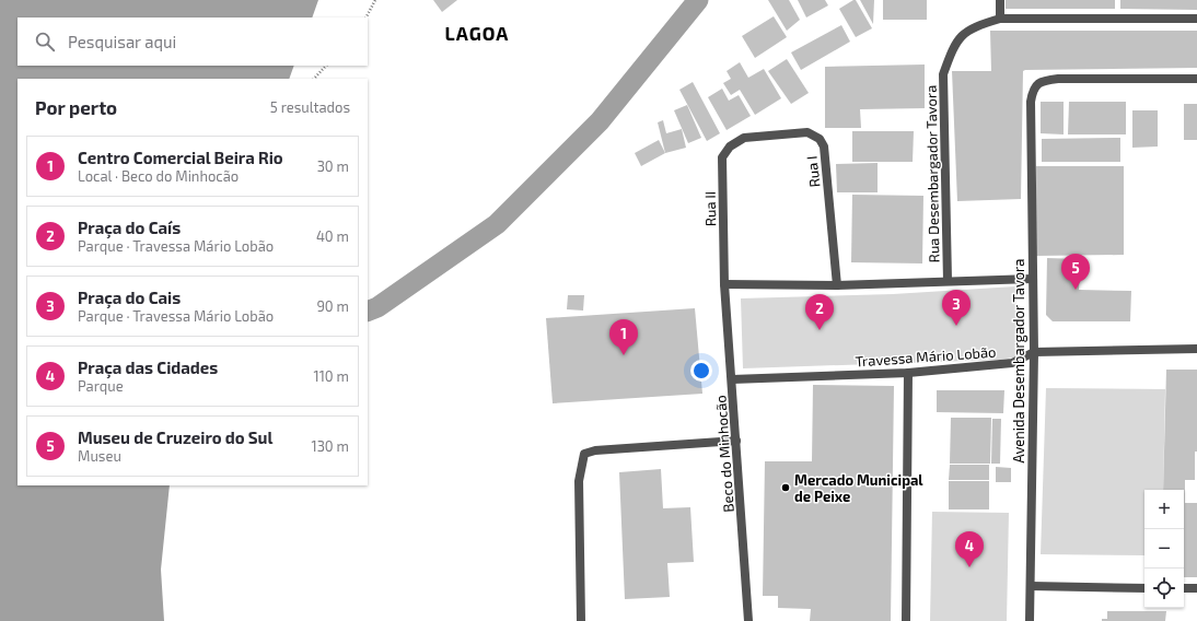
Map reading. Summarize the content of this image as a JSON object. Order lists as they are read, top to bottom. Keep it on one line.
{"streets":{"street":["Rua I","Rua Desembargador Tavora","Rua II","Travessa Mário Lobão","Avenida Desembargador Tavora","Beco do Minhocão"]},"crossings":[["Rua I","Rua II"],["Rua II","Beco do Minhocão"],["Travessa Mário Lobão","Avenida Desembargador Tavora"],["Travessa Mário Lobão","Beco do Minhocão"]],"districts":["LAGOA"],"places":["Mercado Municipal de Peixe"],"page":{"search":"Pesquisar aqui","heading":["Por perto","5 resultados"],"list":[{"mark":"1","name":"Centro Comercial Beira Rio","note":"Local · Beco do Minhocão","value":"30 m"},{"mark":"2","name":"Praça do Caís","note":"Parque · Travessa Mário Lobão","value":"40 m"},{"mark":"3","name":"Praça do Cais","note":"Parque · Travessa Mário Lobão","value":"90 m"},{"mark":"4","name":"Praça das Cidades","note":"Parque","value":"110 m"},{"mark":"5","name":"Museu de Cruzeiro do Sul","note":"Museu","value":"130 m"}],"pins":["5","3","2","1","4"],"map_buttons":["+","−"]}}
